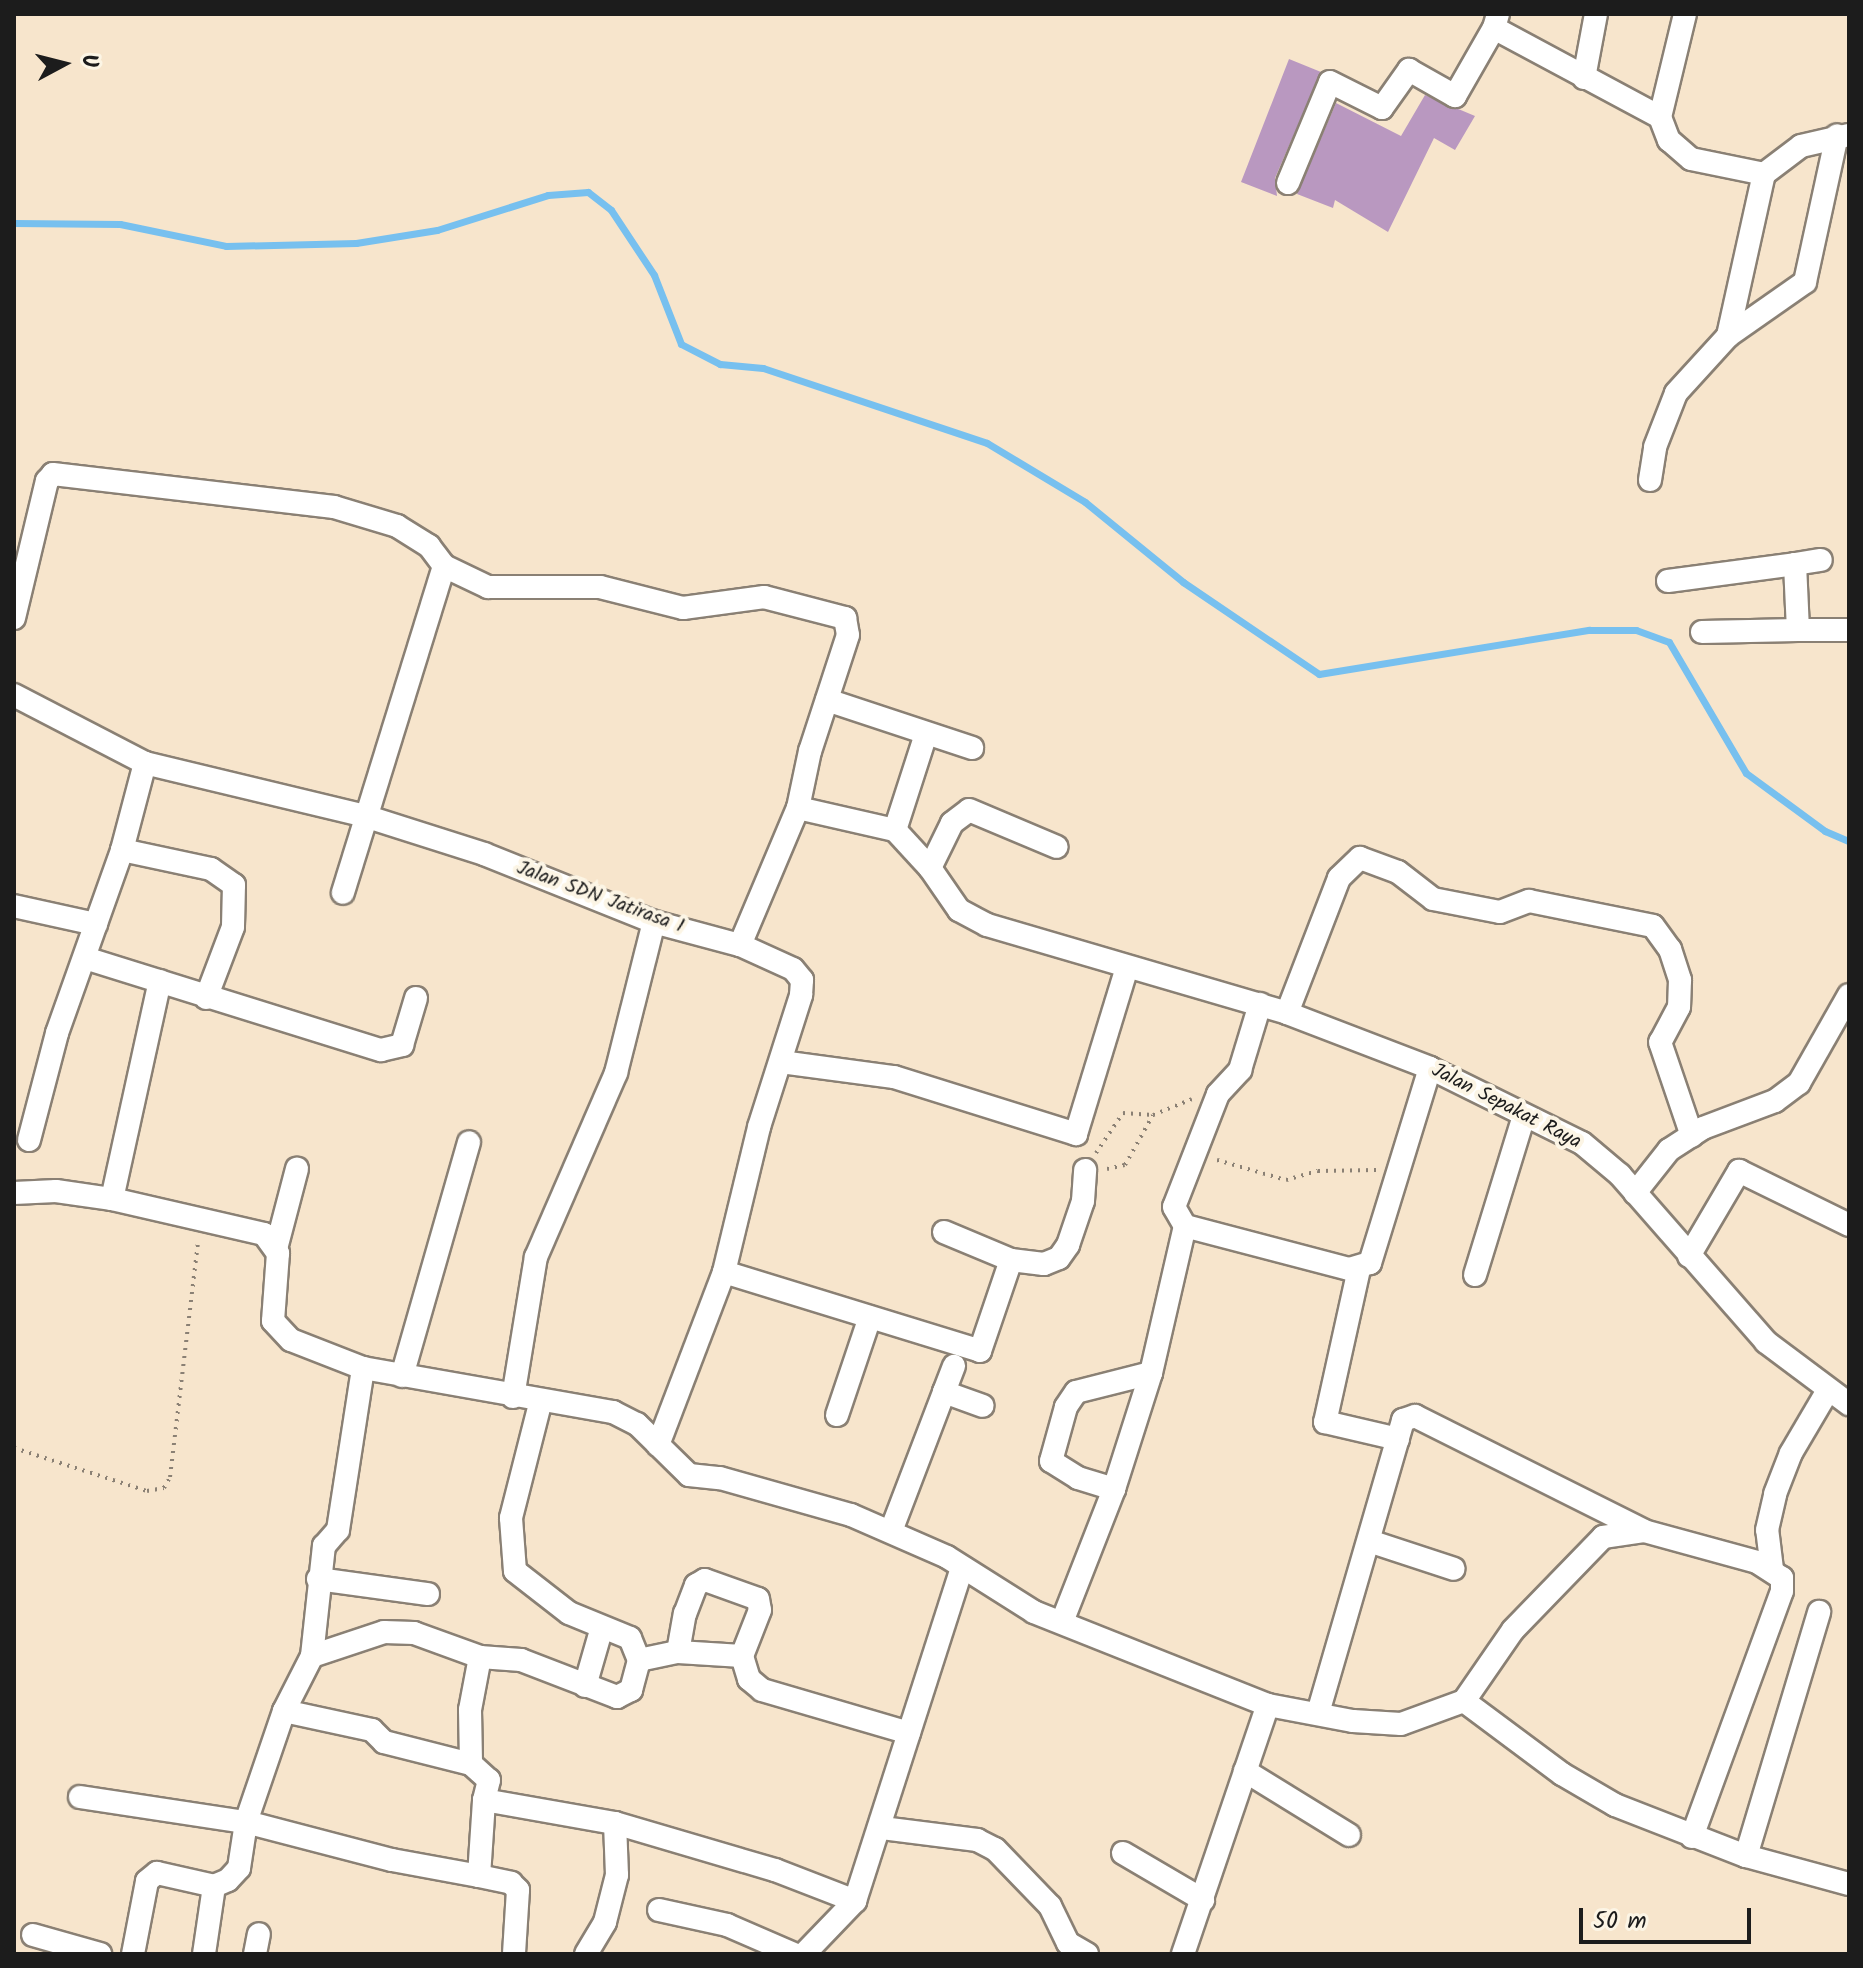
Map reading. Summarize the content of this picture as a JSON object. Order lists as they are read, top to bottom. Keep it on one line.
{"streets":{"street":["Jalan SDN Jatirasa 1","Jalan Sepakat Raya"]},"scale_bar":"50 m","north":"right"}
